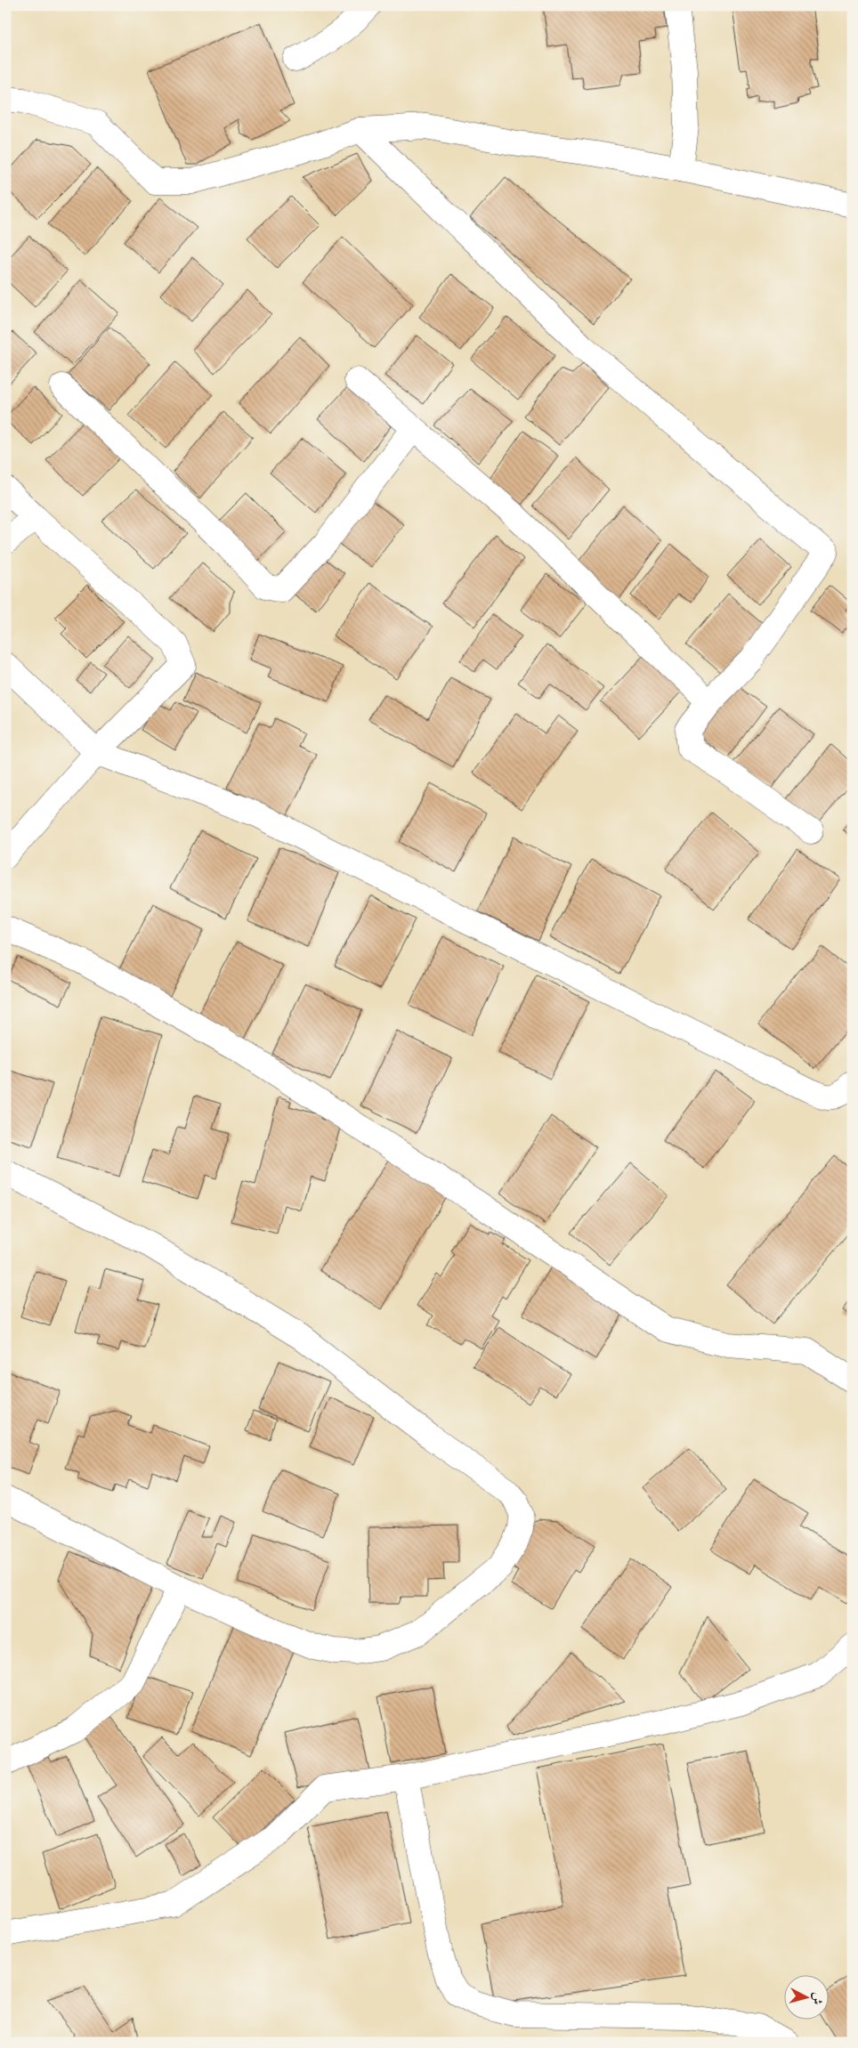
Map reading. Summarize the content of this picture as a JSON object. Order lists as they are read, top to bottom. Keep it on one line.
{"north":"right"}
